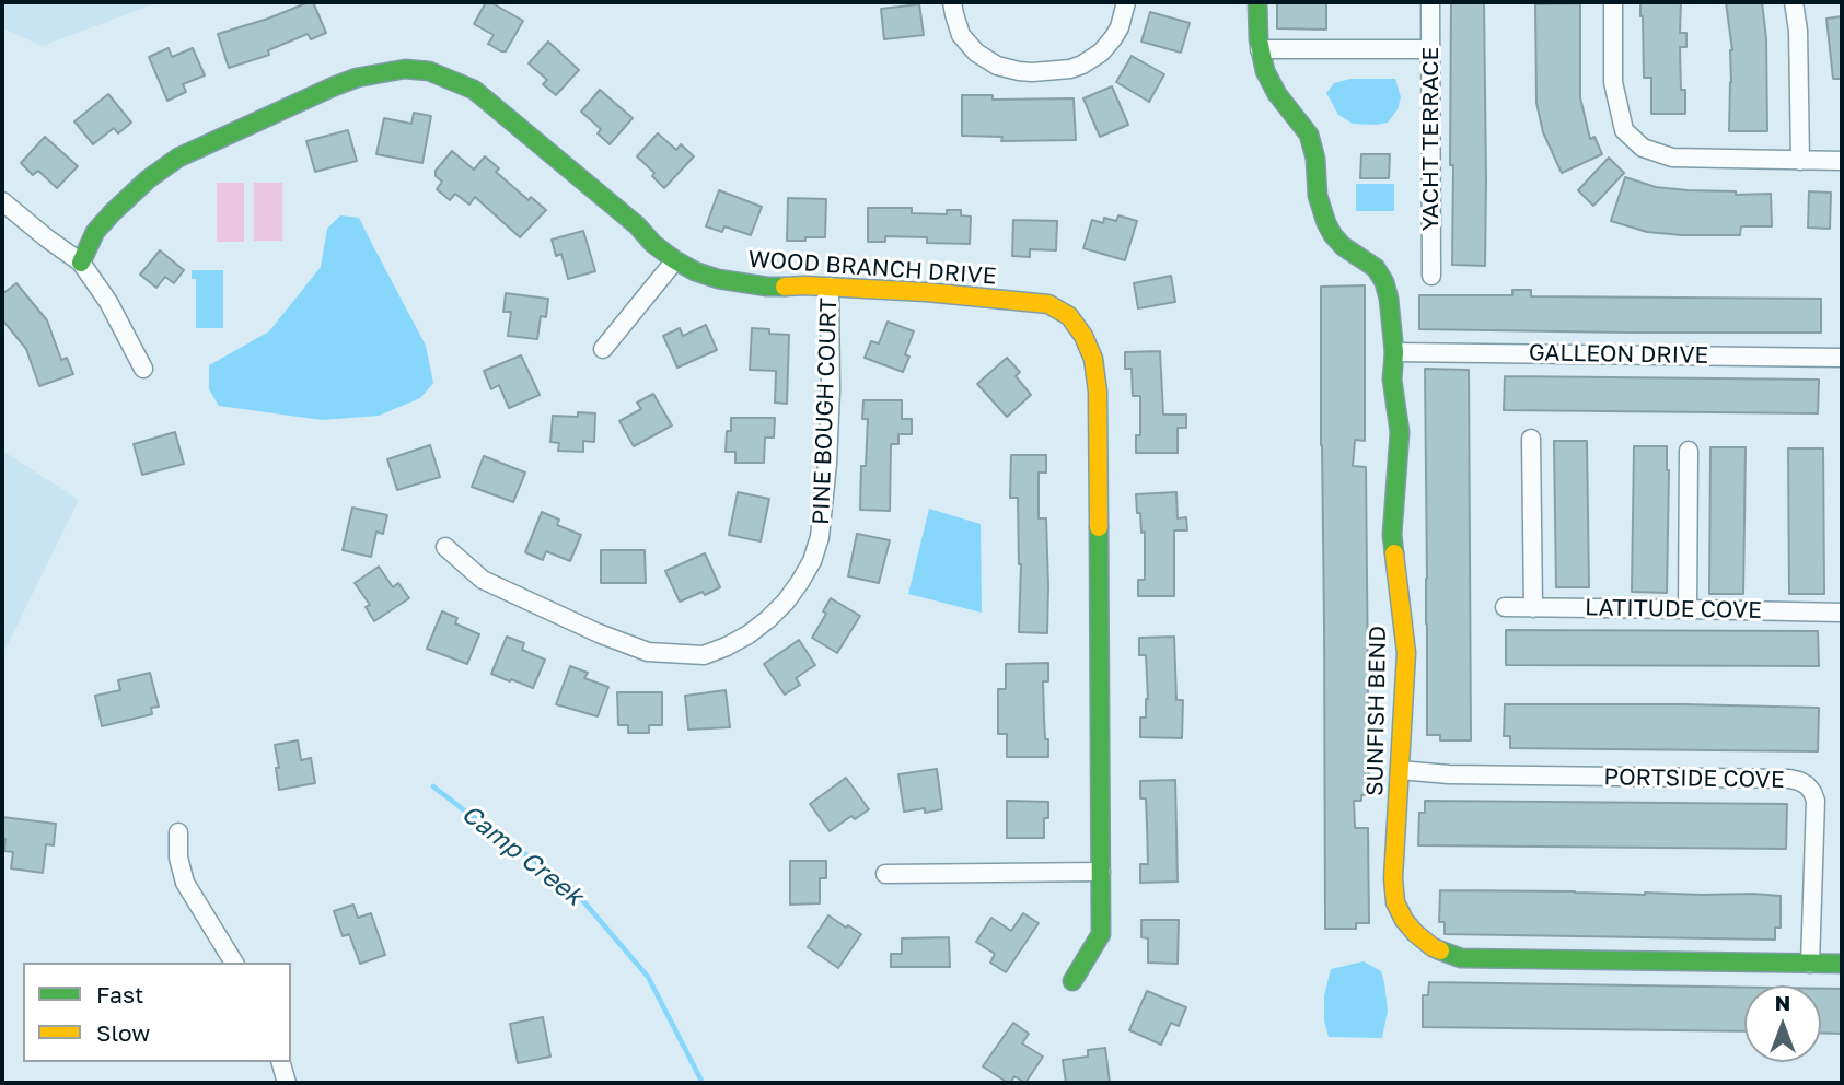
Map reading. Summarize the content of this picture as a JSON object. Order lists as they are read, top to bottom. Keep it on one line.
{"streets":{"street":["YACHT TERRACE","WOOD BRANCH DRIVE","GALLEON DRIVE","PINE BOUGH COURT","LATITUDE COVE","SUNFISH BEND","PORTSIDE COVE"]},"crossings":[["WOOD BRANCH DRIVE","PINE BOUGH COURT"],["GALLEON DRIVE","SUNFISH BEND"],["SUNFISH BEND","PORTSIDE COVE"]],"water":["Camp Creek"],"legend":["Fast","Slow"],"north":"top"}
